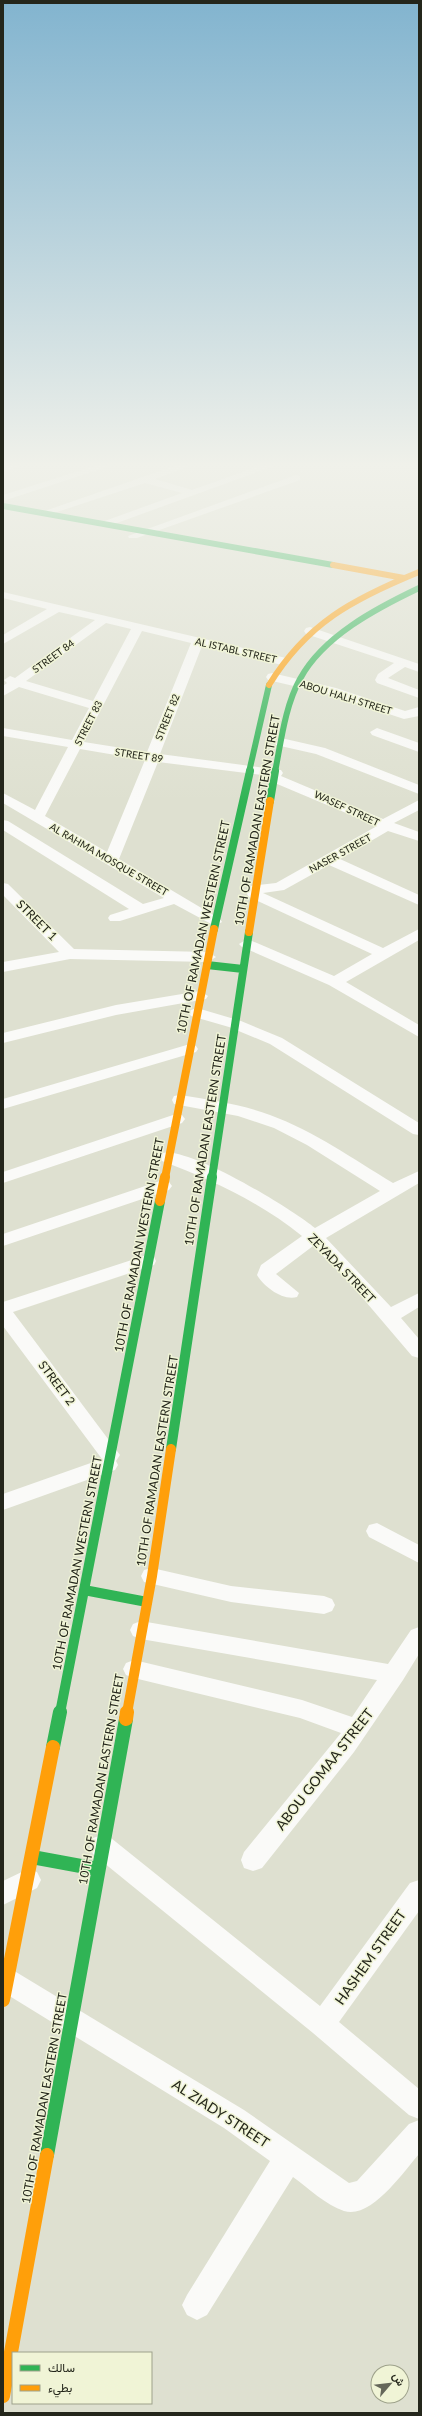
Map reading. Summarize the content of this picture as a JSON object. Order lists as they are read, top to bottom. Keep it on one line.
{"streets":{"street":["AL ISTABL STREET","STREET 84","ABOU HALH STREET","STREET 82","STREET 83","STREET 89","WASEF STREET","10TH OF RAMADAN EASTERN STREET","NASER STREET","AL RAHMA MOSQUE STREET","STREET 1","10TH OF RAMADAN WESTERN STREET","ZEYADA STREET","STREET 2","ABOU GOMAA STREET","HASHEM STREET","AL ZIADY STREET"]},"crossings":[["AL ISTABL STREET","STREET 84"],["AL ISTABL STREET","STREET 82"],["AL ISTABL STREET","STREET 83"],["AL ISTABL STREET","10TH OF RAMADAN WESTERN STREET"],["ABOU HALH STREET","10TH OF RAMADAN EASTERN STREET"],["ABOU HALH STREET","10TH OF RAMADAN WESTERN STREET"],["STREET 82","STREET 89"],["STREET 82","AL RAHMA MOSQUE STREET"],["STREET 83","STREET 89"],["STREET 83","AL RAHMA MOSQUE STREET"],["STREET 89","WASEF STREET"],["STREET 89","10TH OF RAMADAN EASTERN STREET"],["STREET 89","10TH OF RAMADAN WESTERN STREET"],["WASEF STREET","10TH OF RAMADAN EASTERN STREET"],["WASEF STREET","NASER STREET"],["10TH OF RAMADAN EASTERN STREET","NASER STREET"],["10TH OF RAMADAN EASTERN STREET","ZEYADA STREET"],["10TH OF RAMADAN EASTERN STREET","AL ZIADY STREET"],["AL RAHMA MOSQUE STREET","10TH OF RAMADAN WESTERN STREET"],["10TH OF RAMADAN WESTERN STREET","ZEYADA STREET"],["10TH OF RAMADAN WESTERN STREET","STREET 2"],["10TH OF RAMADAN WESTERN STREET","AL ZIADY STREET"]],"legend":["سالك","بطيء"],"north":"top right"}
